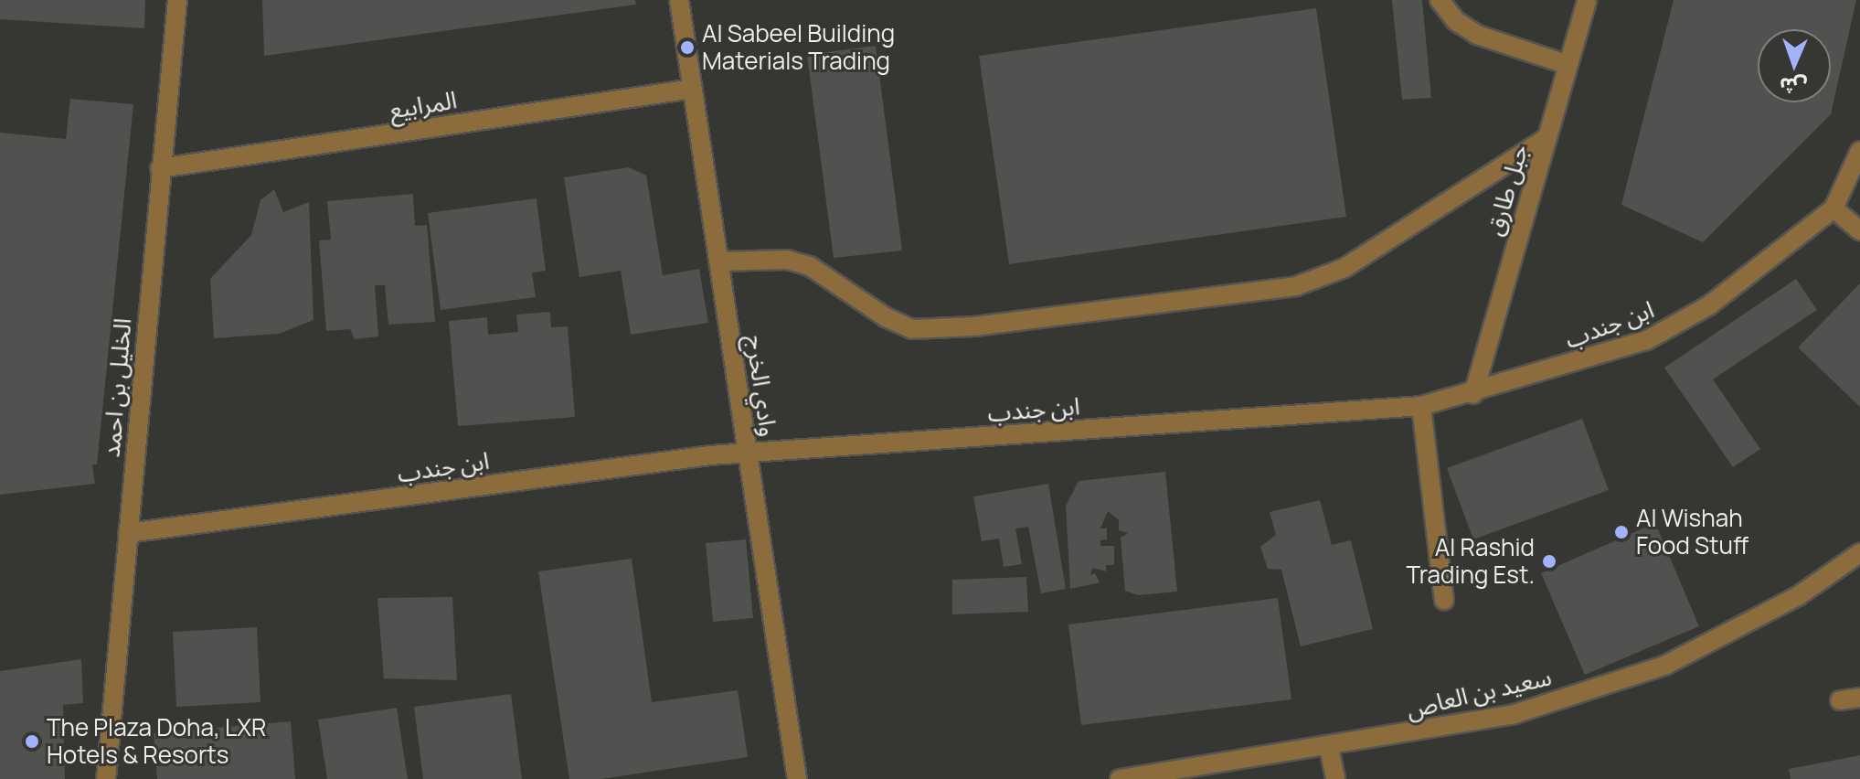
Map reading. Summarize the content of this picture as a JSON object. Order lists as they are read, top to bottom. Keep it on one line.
{"streets":{"street":["المرابيع","جبل طارق","ابن جندب","وادي الخرج","الخليل بن احمد","سعيد بن العاص"]},"crossings":[["المرابيع","وادي الخرج"],["المرابيع","الخليل بن احمد"],["جبل طارق","ابن جندب"],["ابن جندب","وادي الخرج"],["ابن جندب","الخليل بن احمد"]],"places":["Al Sabeel Building Materials Trading","Al Wishah Food Stuff","Al Rashid Trading Est.","The Plaza Doha, LXR Hotels & Resorts"],"north":"bottom"}
